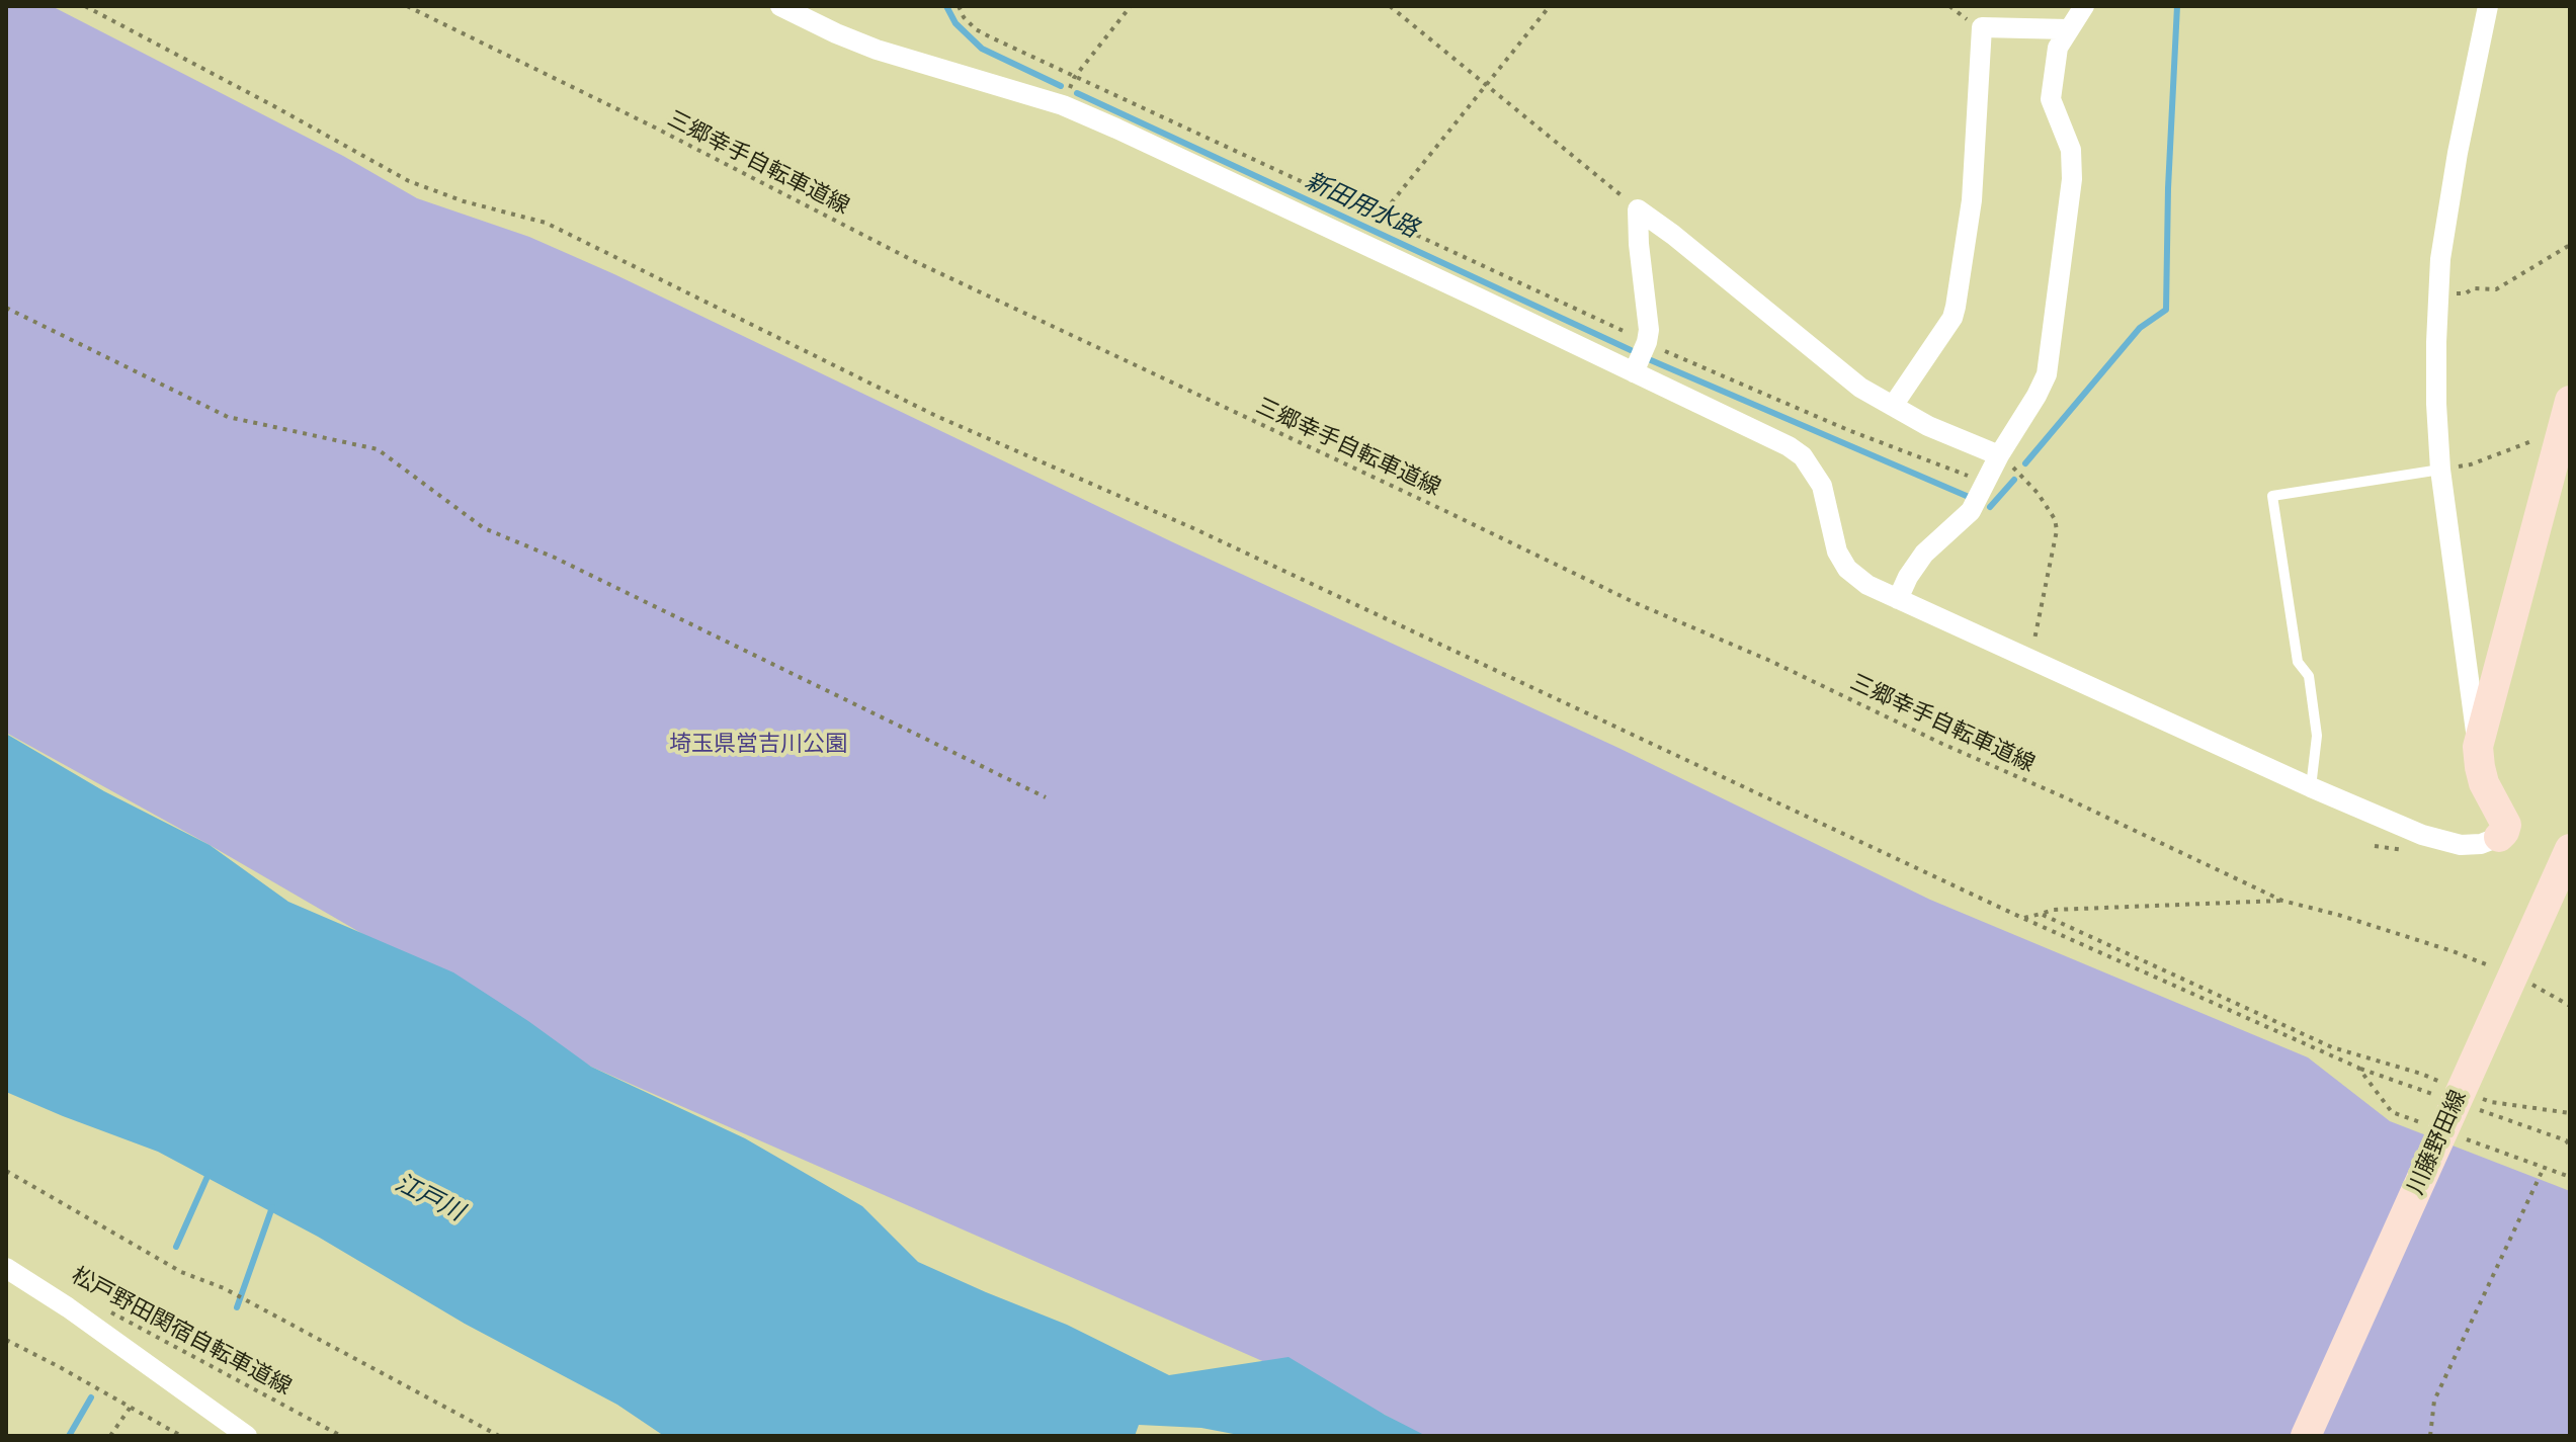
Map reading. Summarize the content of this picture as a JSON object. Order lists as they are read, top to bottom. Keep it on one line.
{"streets":{"main road":["川藤野田線"],"path":["三郷幸手自転車道線","松戸野田関宿自転車道線"]},"water":["新田用水路","江戸川"],"parks":["埼玉県営吉川公園"]}
